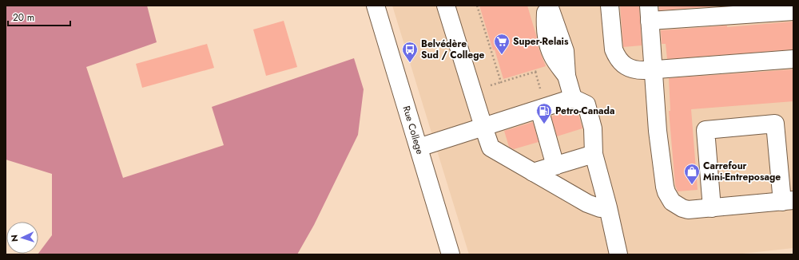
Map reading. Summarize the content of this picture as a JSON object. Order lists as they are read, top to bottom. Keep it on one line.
{"streets":{"street":["Rue College"]},"places":{"supermarket":["Super-Relais"],"bus stop":["Belvédère Sud / College"],"fuel station":["Petro-Canada"],"shop":["Carrefour Mini-Entreposage"]},"scale_bar":"20 m","north":"left"}
